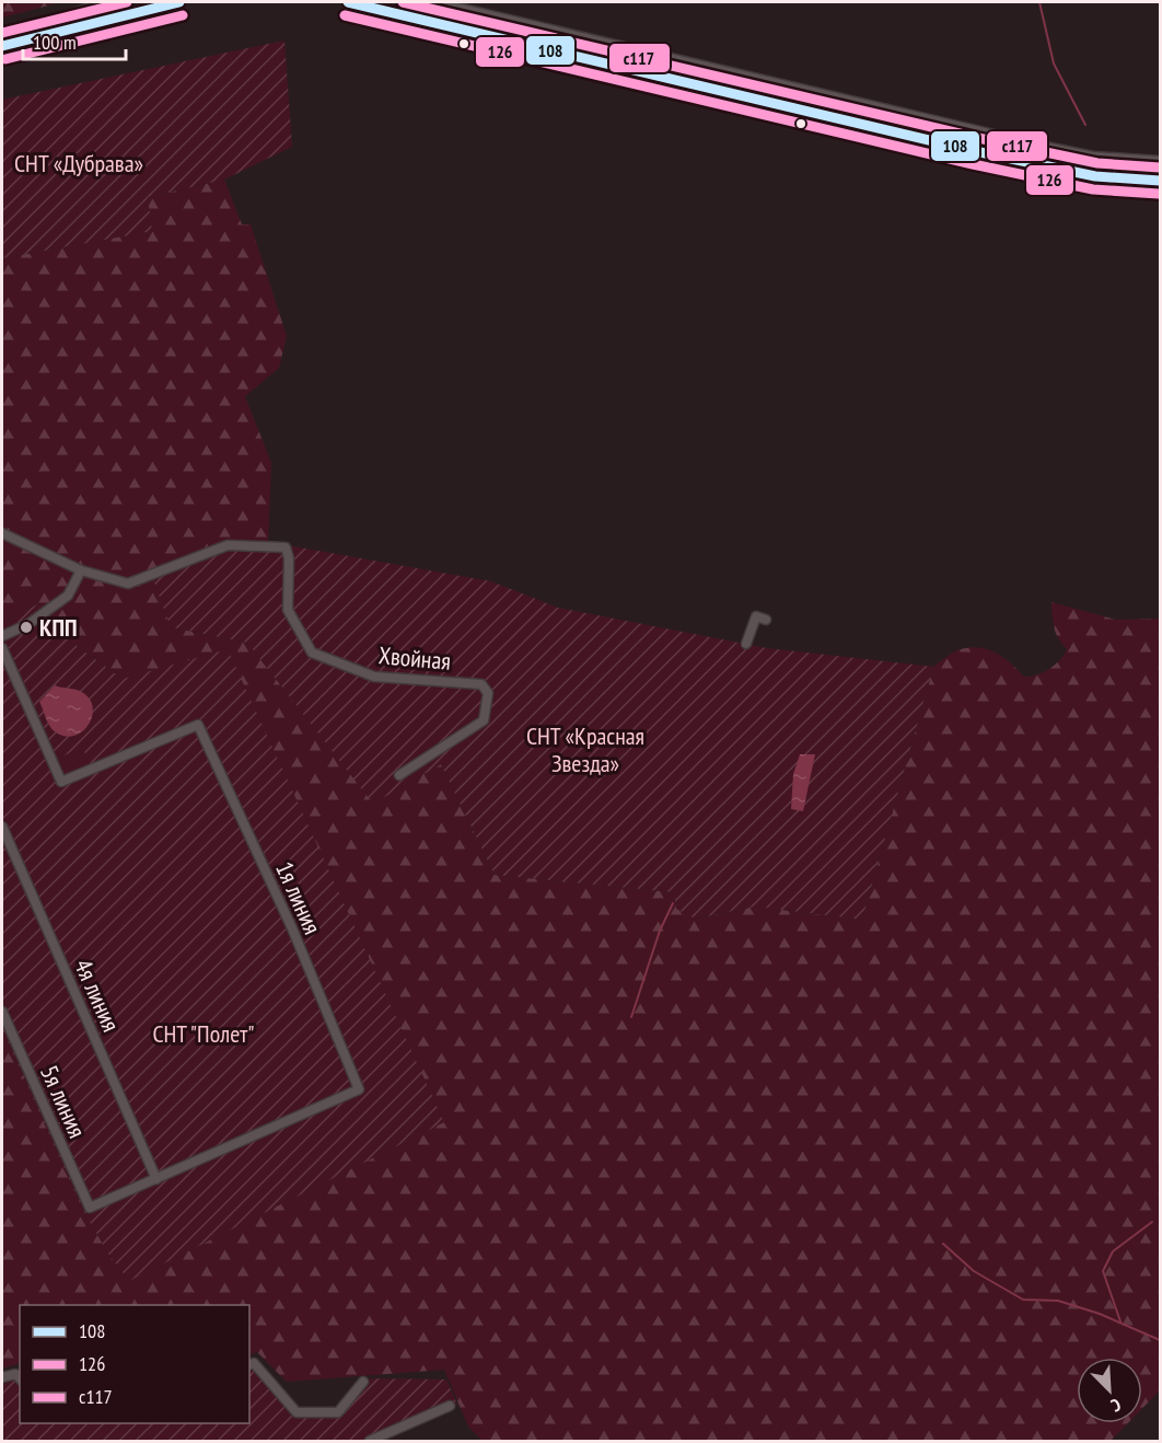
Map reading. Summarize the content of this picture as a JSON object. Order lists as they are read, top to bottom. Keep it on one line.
{"streets":{"street":["Хвойная","1я линия","4я линия","5я линия"]},"crossings":[["1я линия","4я линия"],["1я линия","5я линия"],["4я линия","5я линия"]],"parks":["СНТ «Дубрава»","СНТ «Красная Звезда»","СНТ \"Полет\""],"places":["КПП"],"lines":["transit line 108","transit line с117","transit line 126"],"legend":["108","126","с117"],"scale_bar":"100 m","north":"bottom right"}
